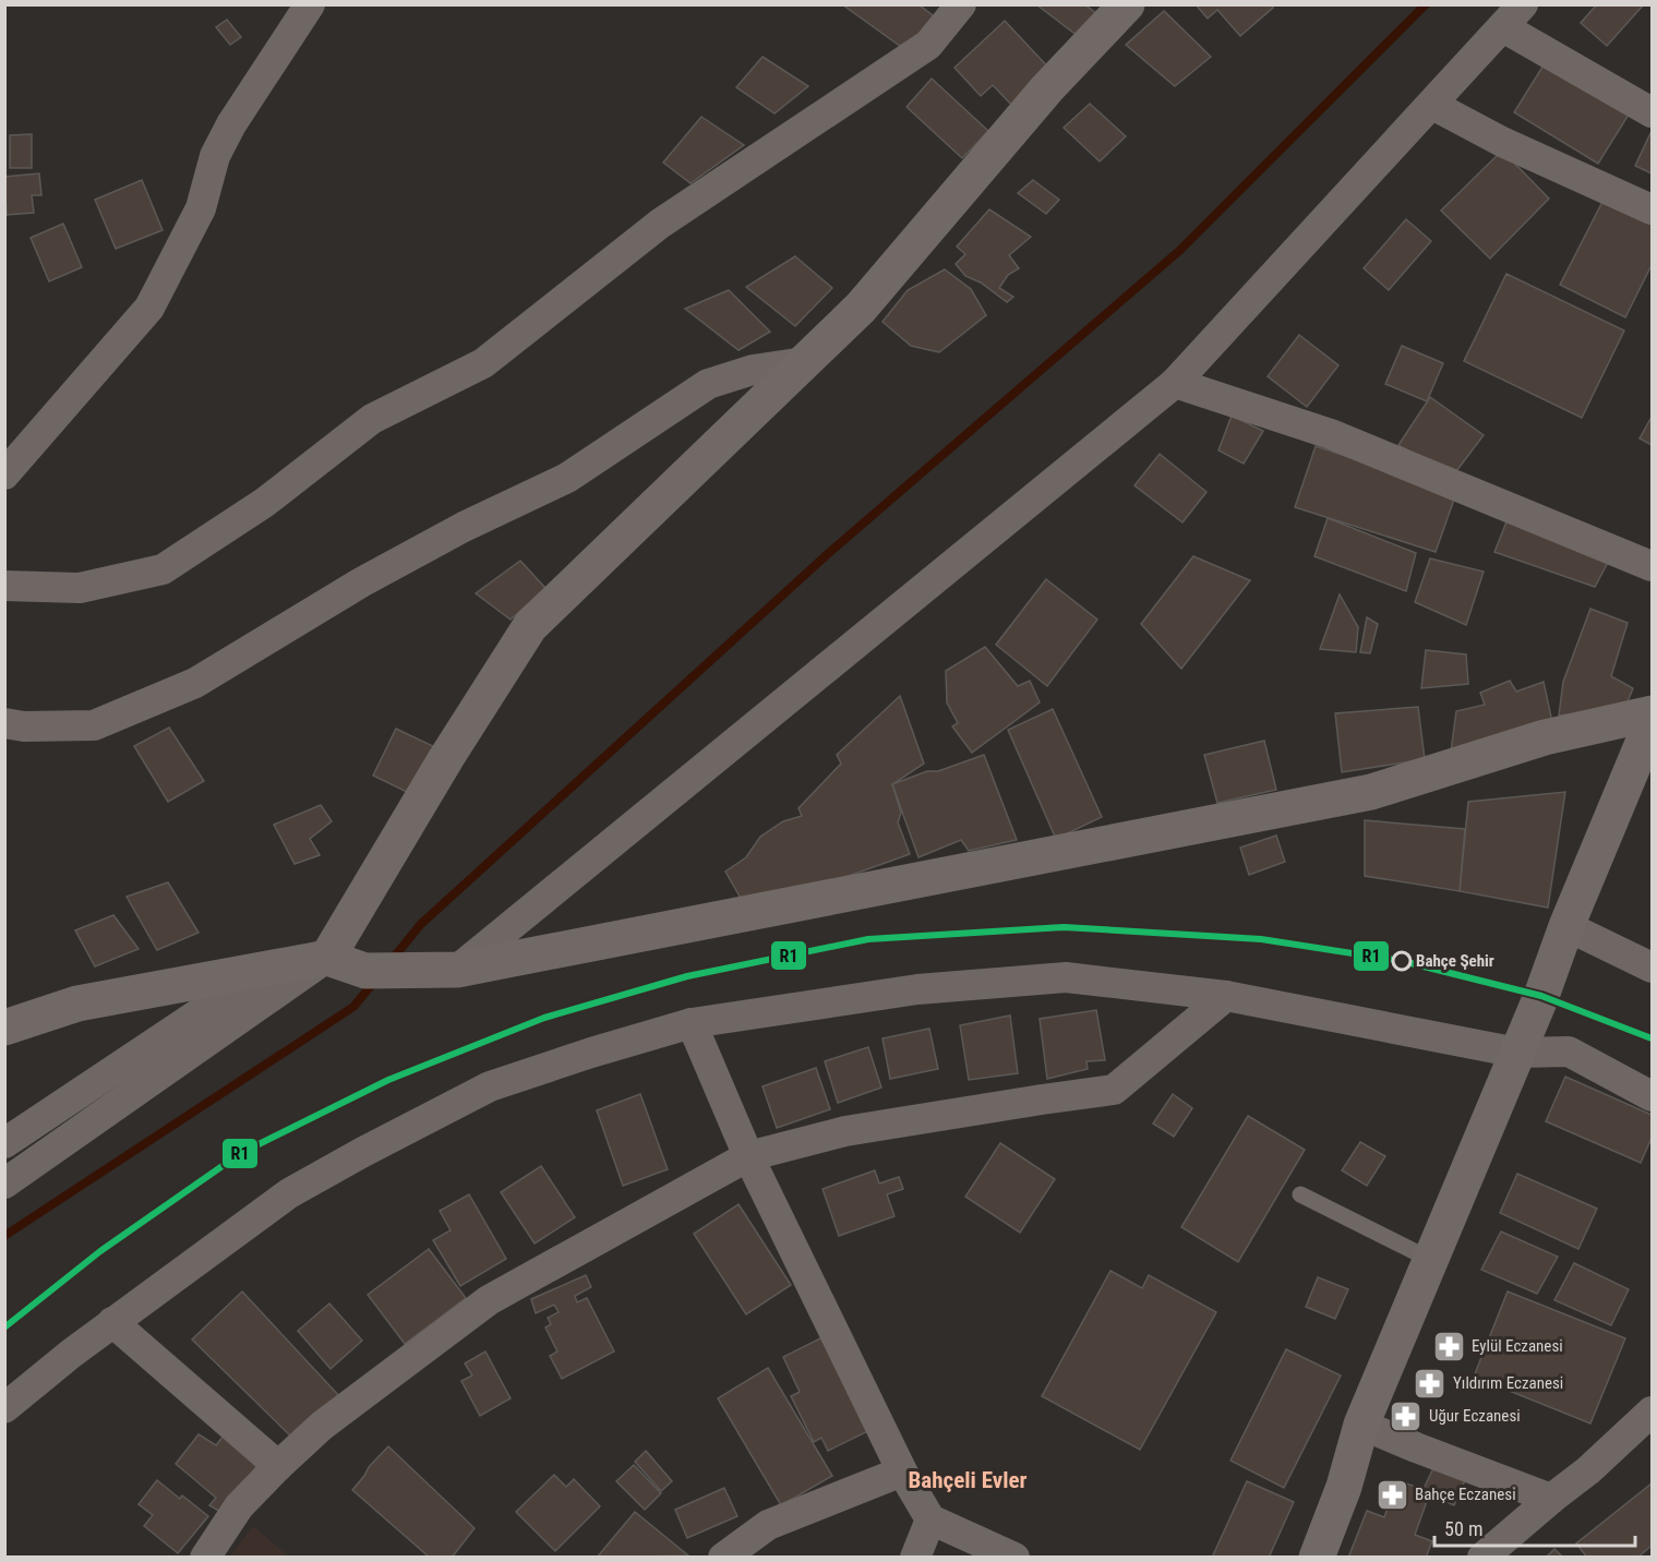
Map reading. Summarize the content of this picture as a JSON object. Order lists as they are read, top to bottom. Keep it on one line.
{"districts":["Bahçeli Evler"],"places":{"other":["Bahçe Şehir"],"pharmacy":["Eylül Eczanesi","Yıldırım Eczanesi","Uğur Eczanesi","Bahçe Eczanesi"]},"lines":["transit line R1"],"scale_bar":"50 m"}
